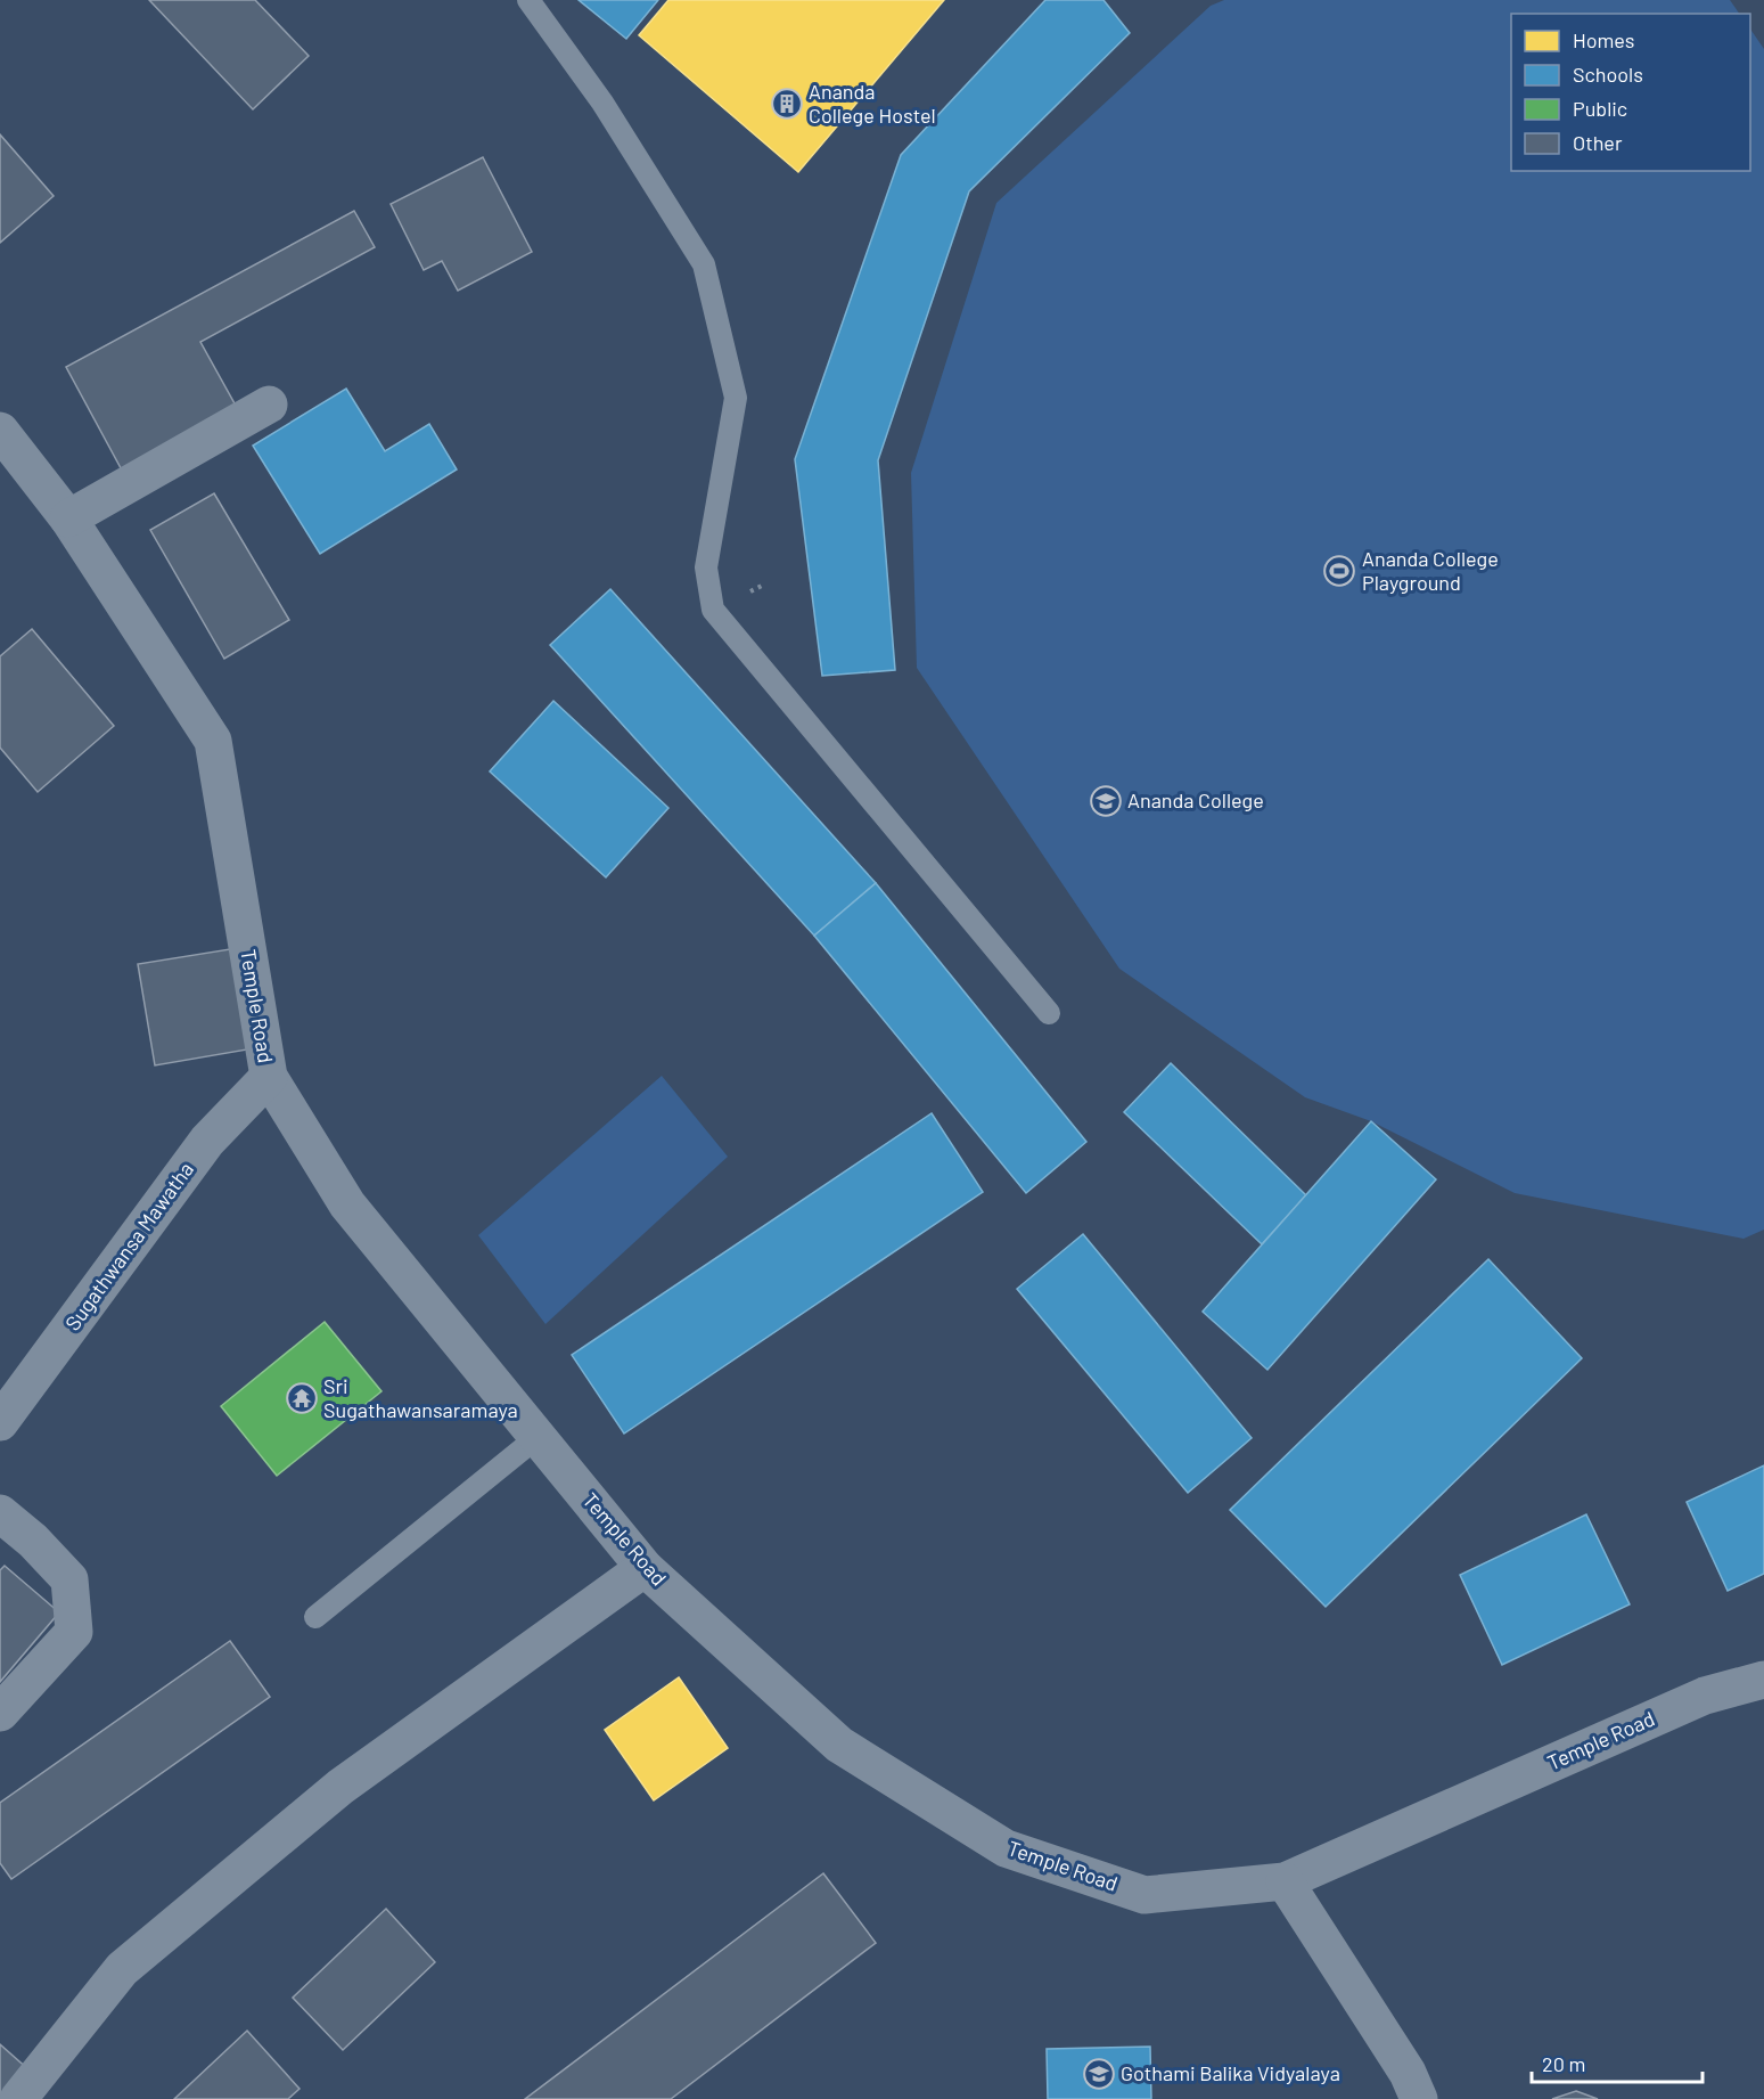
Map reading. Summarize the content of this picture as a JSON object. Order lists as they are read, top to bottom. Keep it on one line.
{"streets":{"street":["Temple Road","Sugathwansa Mawatha"]},"crossings":[["Temple Road","Sugathwansa Mawatha"]],"places":{"building":["Ananda College Hostel"],"sports":["Ananda College Playground"],"school or university":["Ananda College","Gothami Balika Vidyalaya"],"temple":["Sri Sugathawansaramaya"]},"legend":["Homes","Schools","Public","Other"],"scale_bar":"20 m"}
